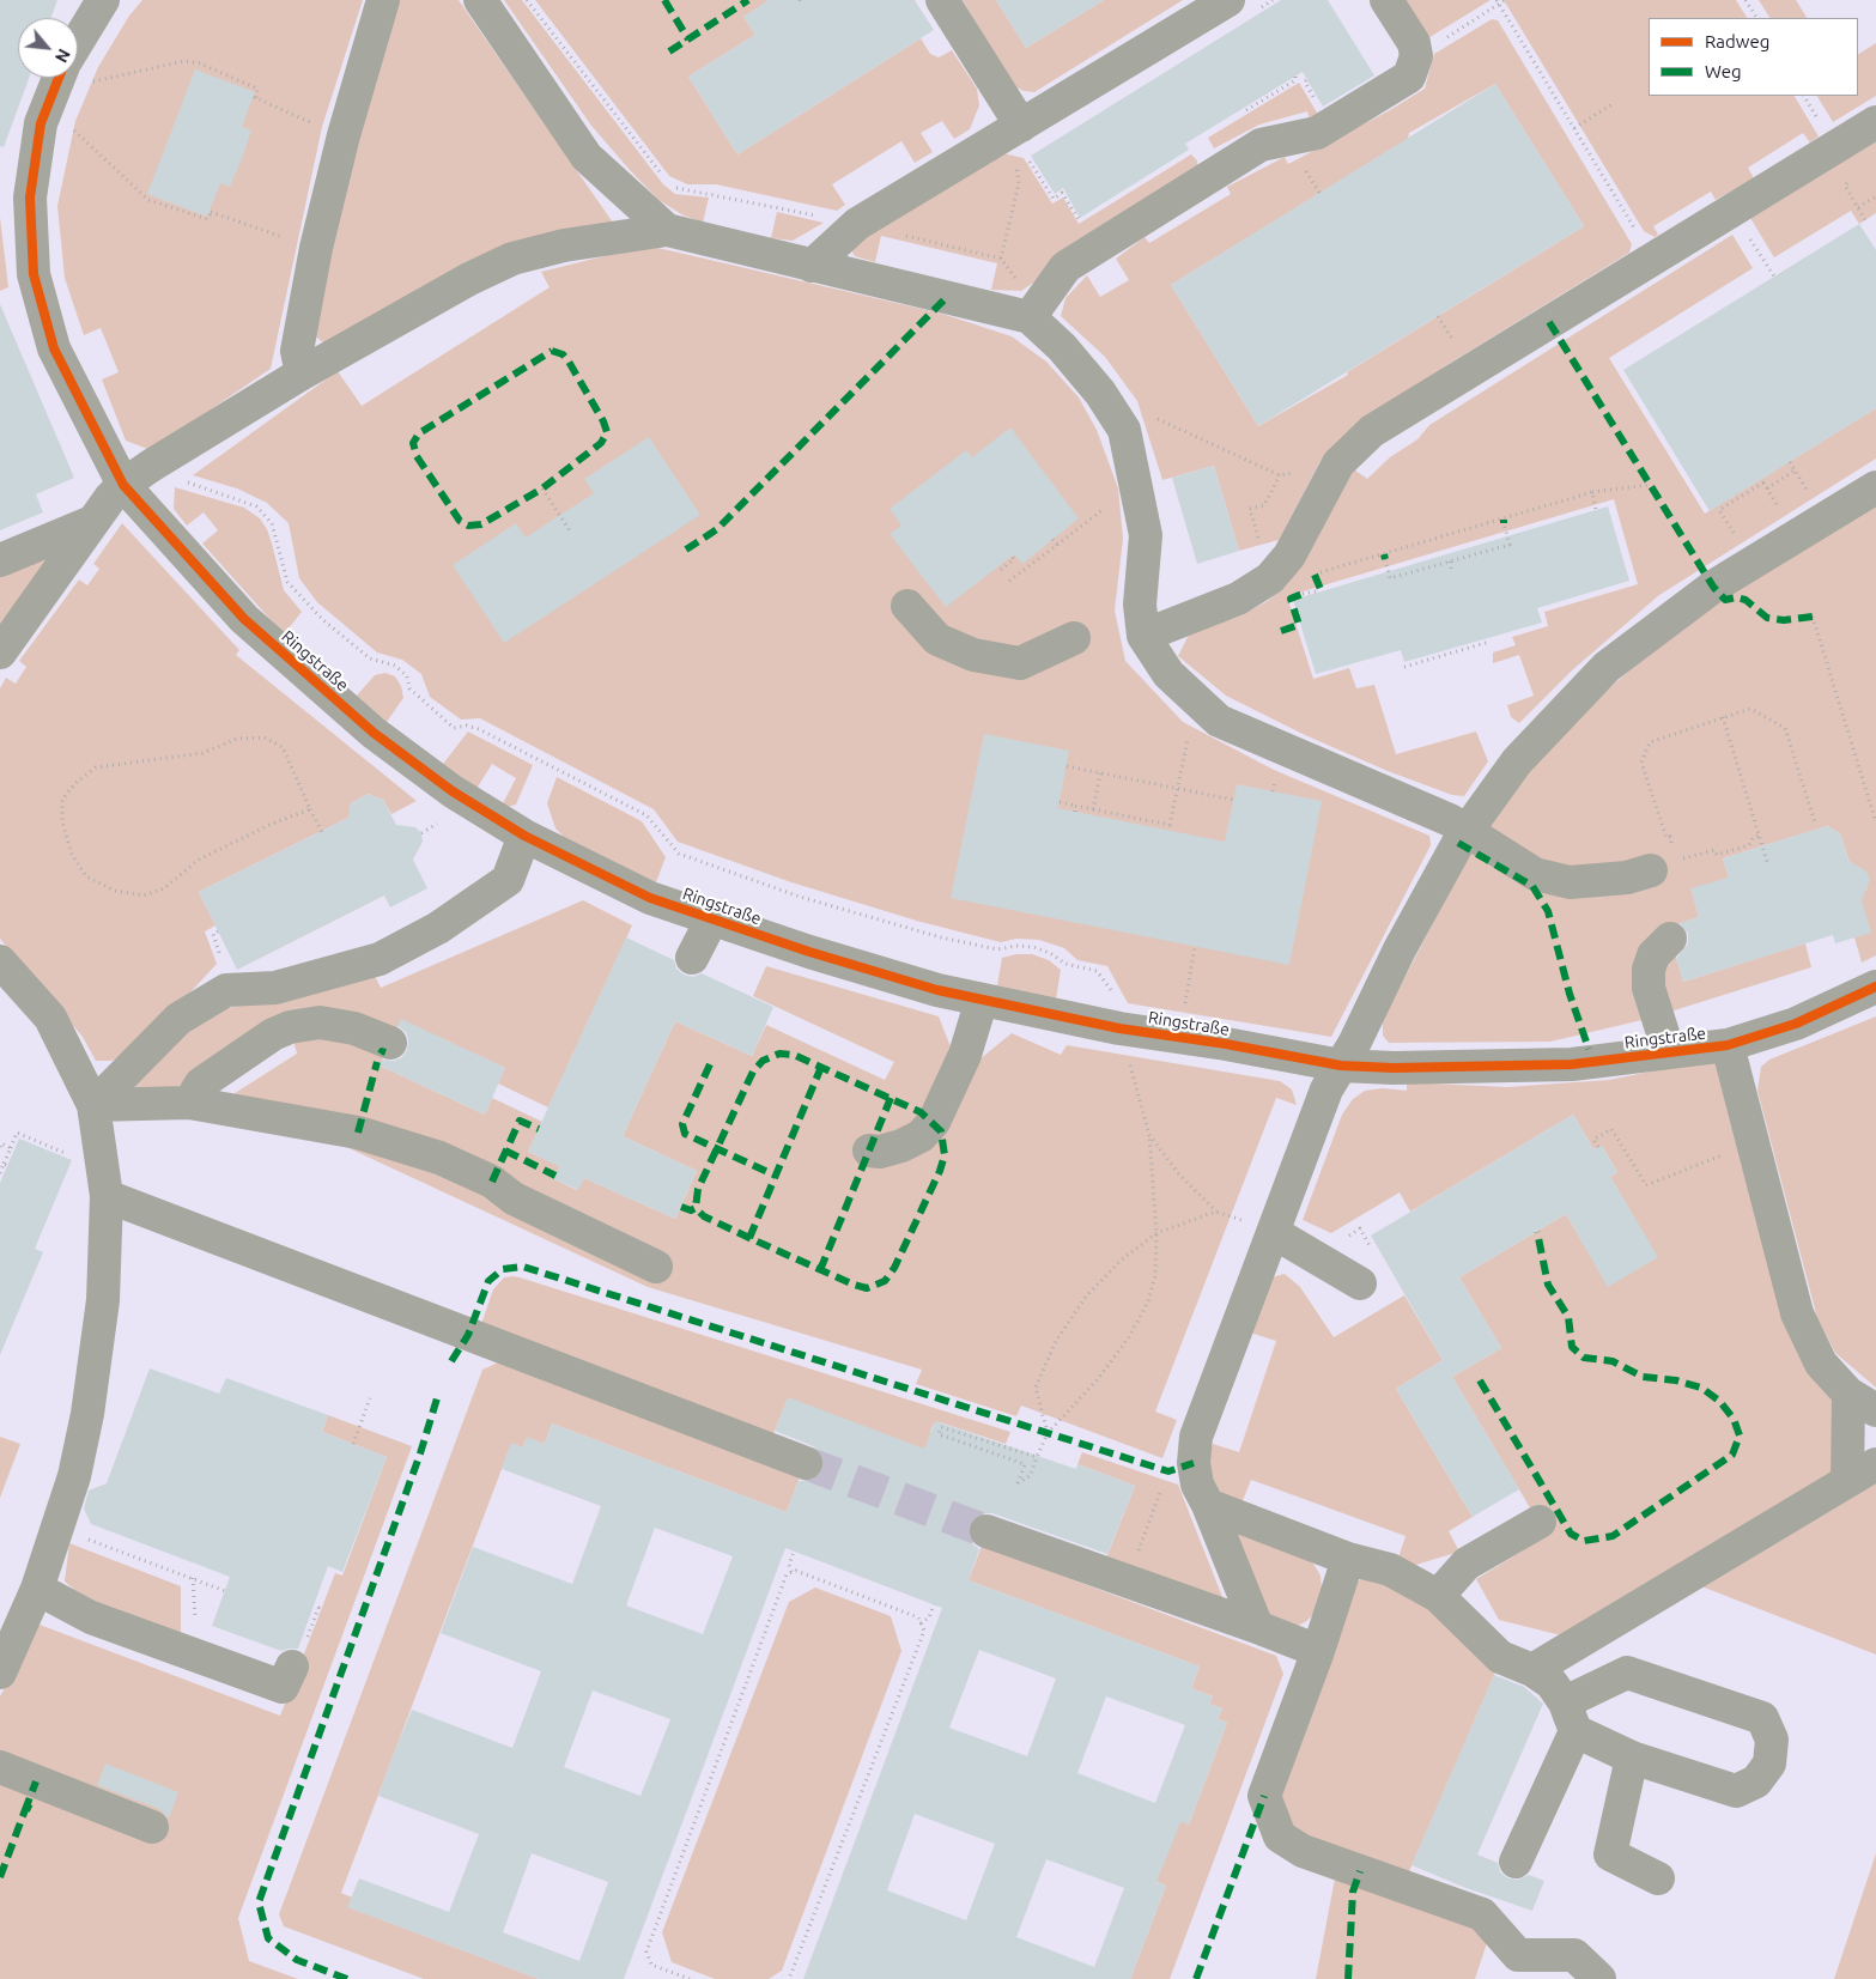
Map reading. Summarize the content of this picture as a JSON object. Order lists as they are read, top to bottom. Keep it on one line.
{"streets":{"lane":["Ringstraße"]},"legend":["Radweg","Weg"],"north":"bottom right"}
